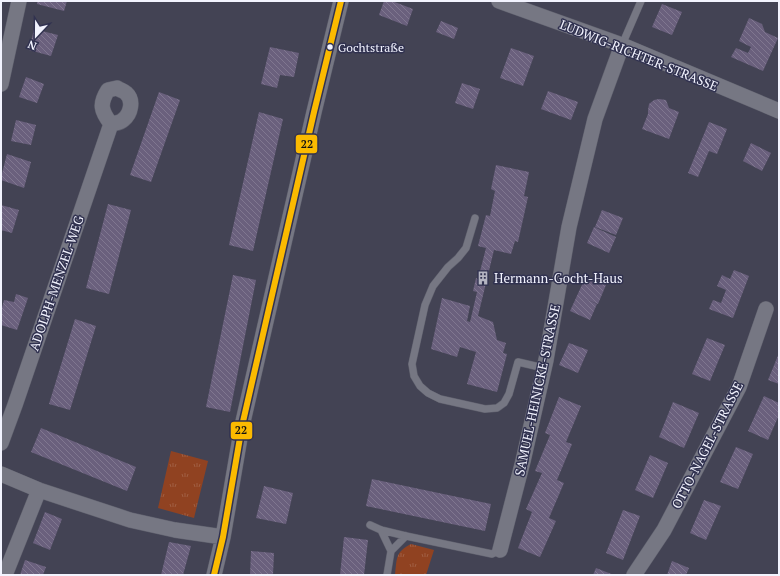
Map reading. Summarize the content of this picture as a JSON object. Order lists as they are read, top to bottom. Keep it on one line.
{"streets":{"street":["LUDWIG-RICHTER-STRASSE","ADOLPH-MENZEL-WEG","SAMUEL-HEINICKE-STRASSE","OTTO-NAGEL-STRASSE"]},"crossings":[["LUDWIG-RICHTER-STRASSE","SAMUEL-HEINICKE-STRASSE"]],"places":{"other":["Gochtstraße"],"building":["Hermann-Gocht-Haus"]},"lines":["transit line 22"],"north":"bottom"}
